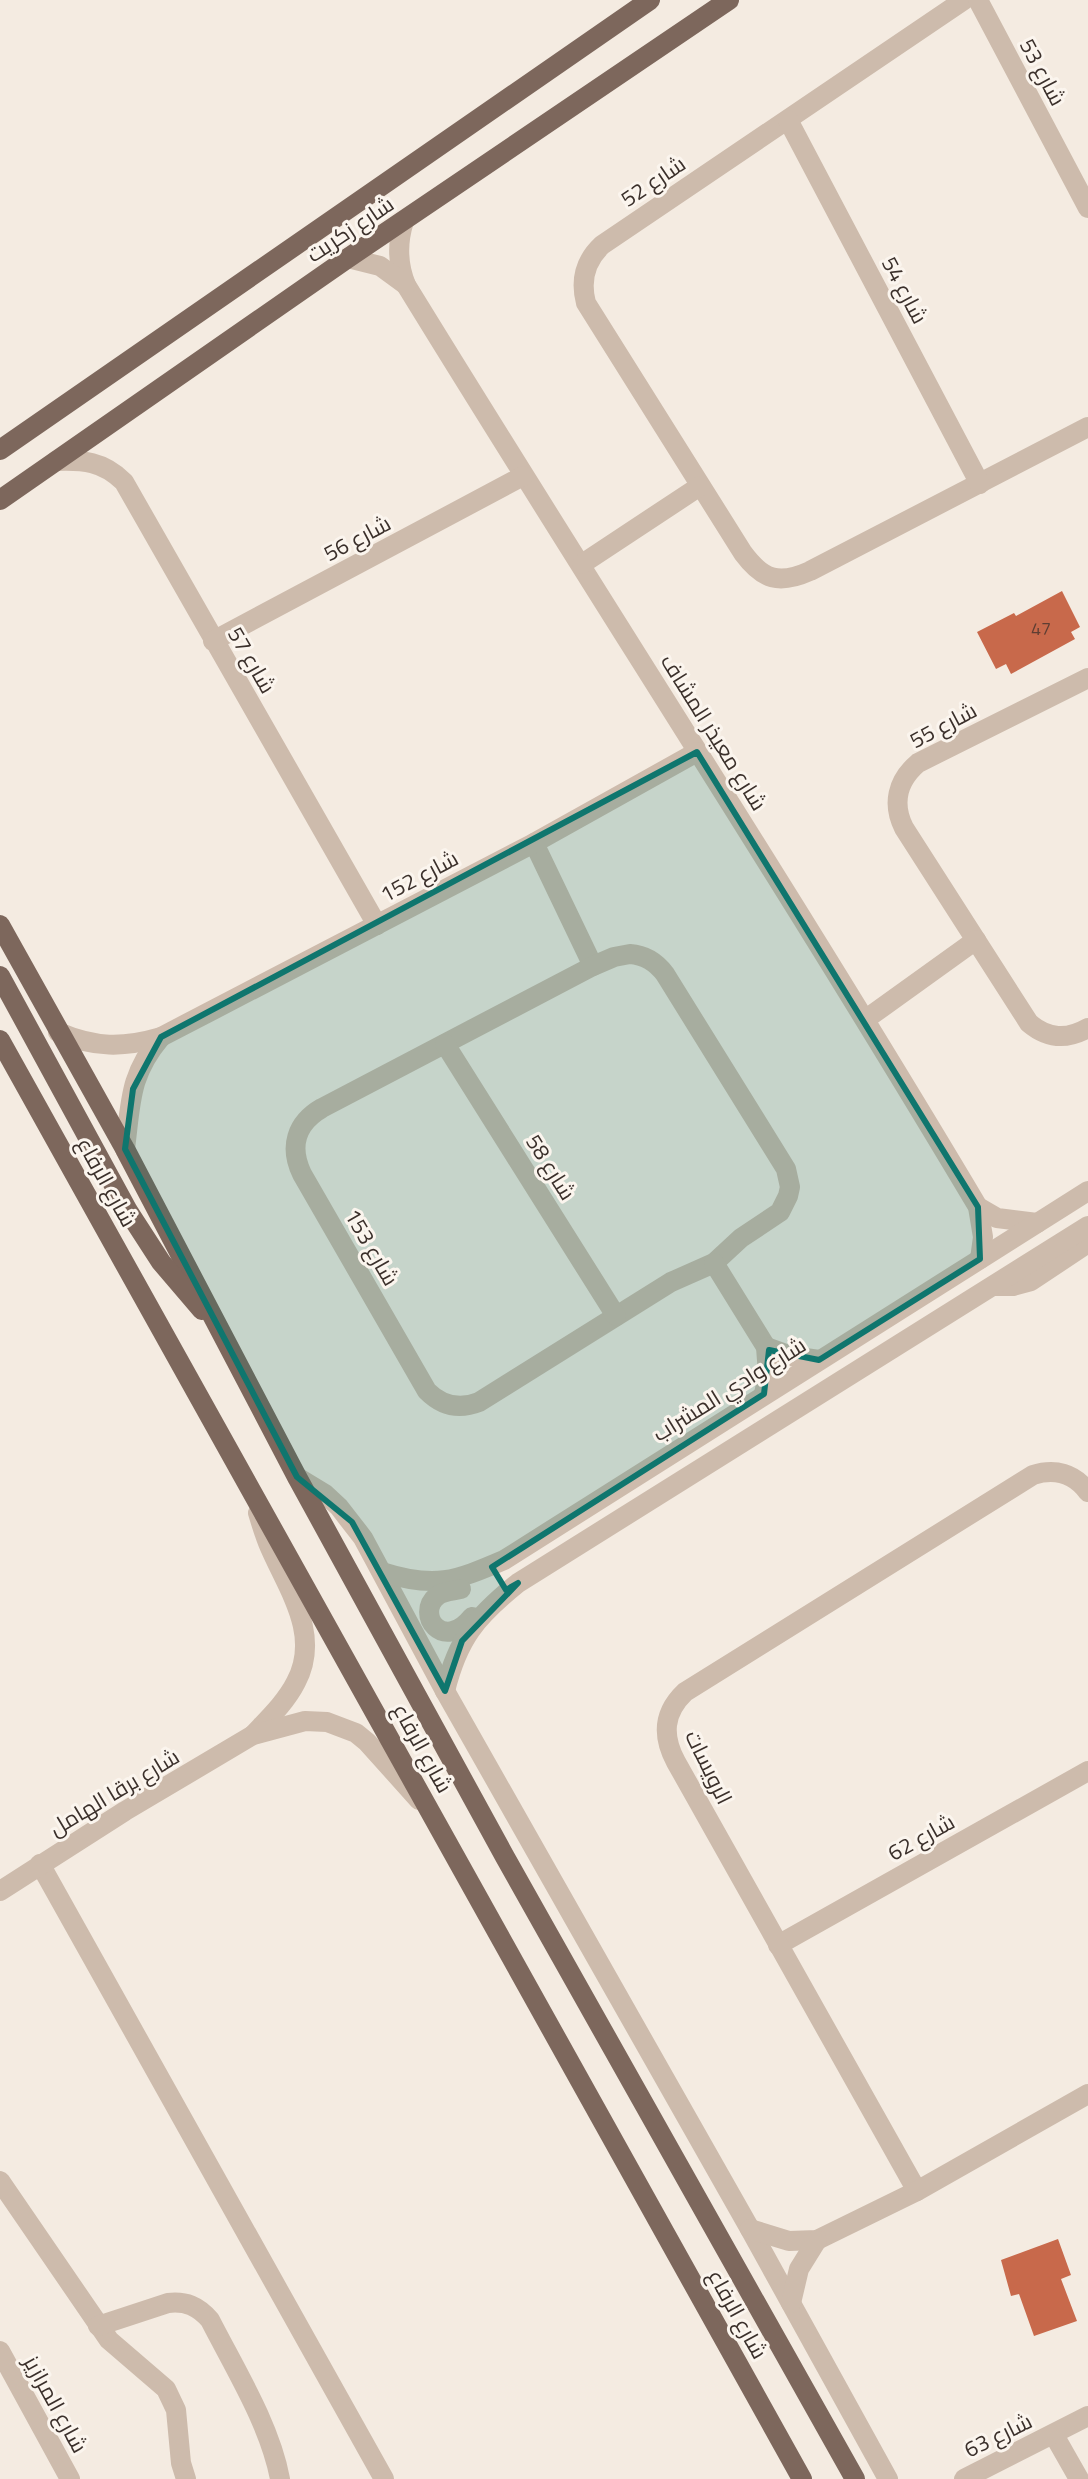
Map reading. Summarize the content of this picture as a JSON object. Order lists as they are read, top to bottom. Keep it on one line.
{"streets":{"main road":["شارع زكريت","شارع الرفاع"],"street":["شارع 53","شارع 52","شارع 54","شارع 56","شارع 57","شارع 55","شارع معيذر المشاف","شارع 152","شارع 58","شارع 153","شارع وادي المشراب","الرويسات","شارع برقا الهامل","شارع 62","شارع المرازيز","شارع 63"]},"crossings":[["شارع 52","شارع 54"],["شارع زكريت","شارع 57"],["شارع زكريت","شارع معيذر المشاف"],["شارع 56","شارع 57"],["شارع 56","شارع معيذر المشاف"],["شارع 57","شارع 152"],["شارع معيذر المشاف","شارع 152"],["شارع معيذر المشاف","شارع وادي المشراب"],["شارع 152","شارع الرفاع"],["شارع 58","شارع 153"],["شارع الرفاع","شارع وادي المشراب"],["شارع الرفاع","شارع برقا الهامل"],["الرويسات","شارع 62"]],"house_numbers":["47"]}
